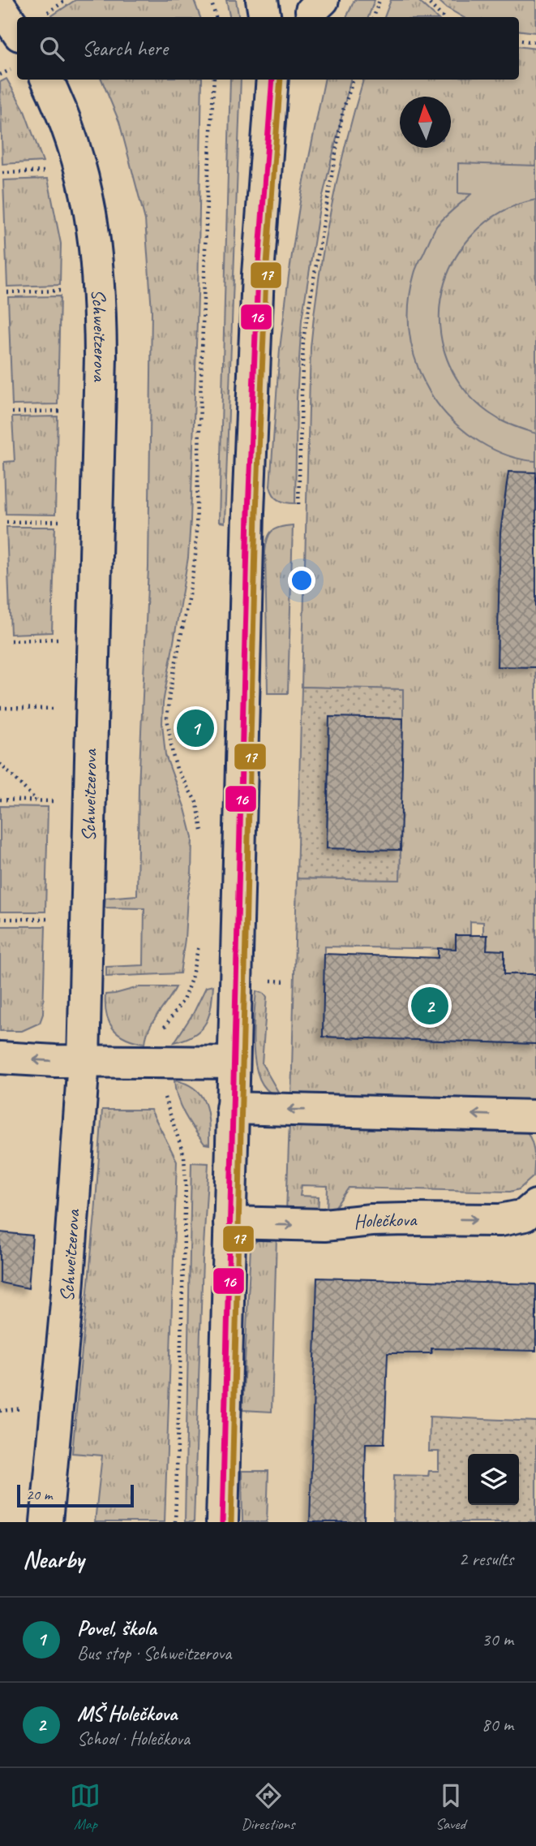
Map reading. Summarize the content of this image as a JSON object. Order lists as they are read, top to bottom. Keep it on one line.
{"streets":{"street":["Schweitzerova","Holečkova"]},"lines":["transit line 16","transit line 17"],"scale_bar":"20 m","north":"top","page":{"search":"Search here","pins":["1","2"],"scale":"20 m","heading":["Nearby","2 results"],"list":[{"mark":"1","name":"Povel, škola","note":"Bus stop · Schweitzerova","value":"30 m"},{"mark":"2","name":"MŠ Holečkova","note":"School · Holečkova","value":"80 m"}],"nav":["Map","Directions","Saved"]}}
